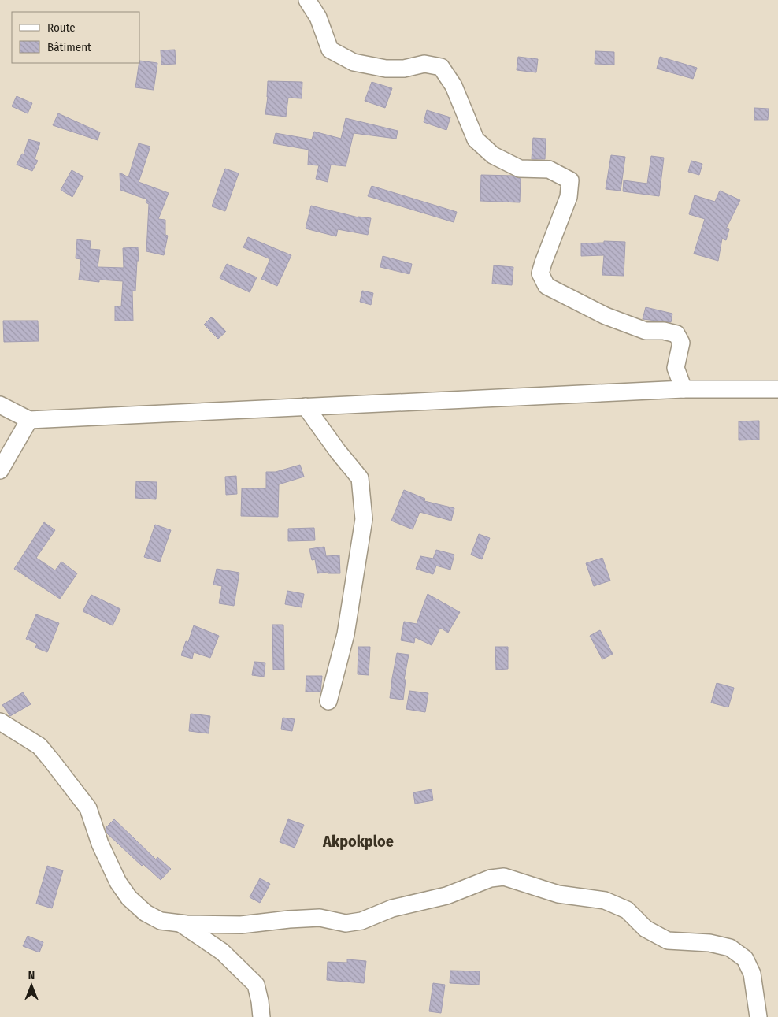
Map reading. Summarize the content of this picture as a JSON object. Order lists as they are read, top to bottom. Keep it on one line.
{"districts":["Akpokploe"],"legend":["Route","Bâtiment"],"north":"top"}
